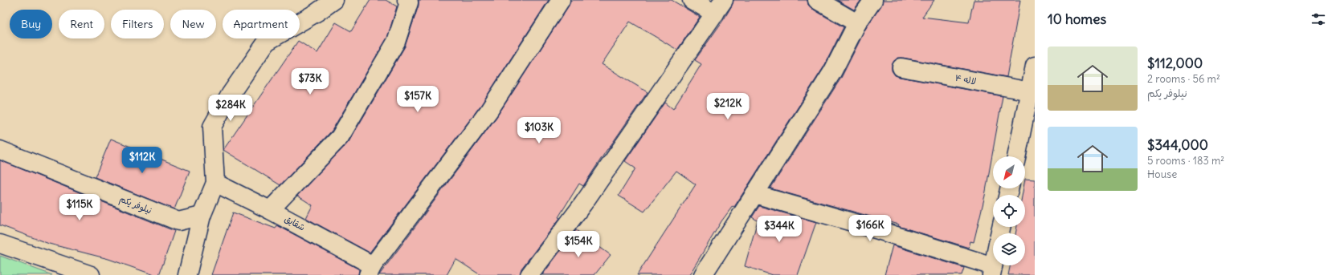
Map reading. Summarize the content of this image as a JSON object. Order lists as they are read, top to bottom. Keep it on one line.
{"streets":{"street":["لاله ۴","نیلوفر یکم","شقایق"]},"north":"bottom left","page":{"heading":"10 homes","chip":["Buy","Rent","Filters","New","Apartment"],"list":[{"name":"$112,000","note":"2 rooms · 56 m² · نیلوفر یکم"},{"name":"$344,000","note":"5 rooms · 183 m² · House"}],"price":["$73K","$157K","$212K","$284K","$103K","$112K","$115K","$166K","$344K","$154K"]}}
